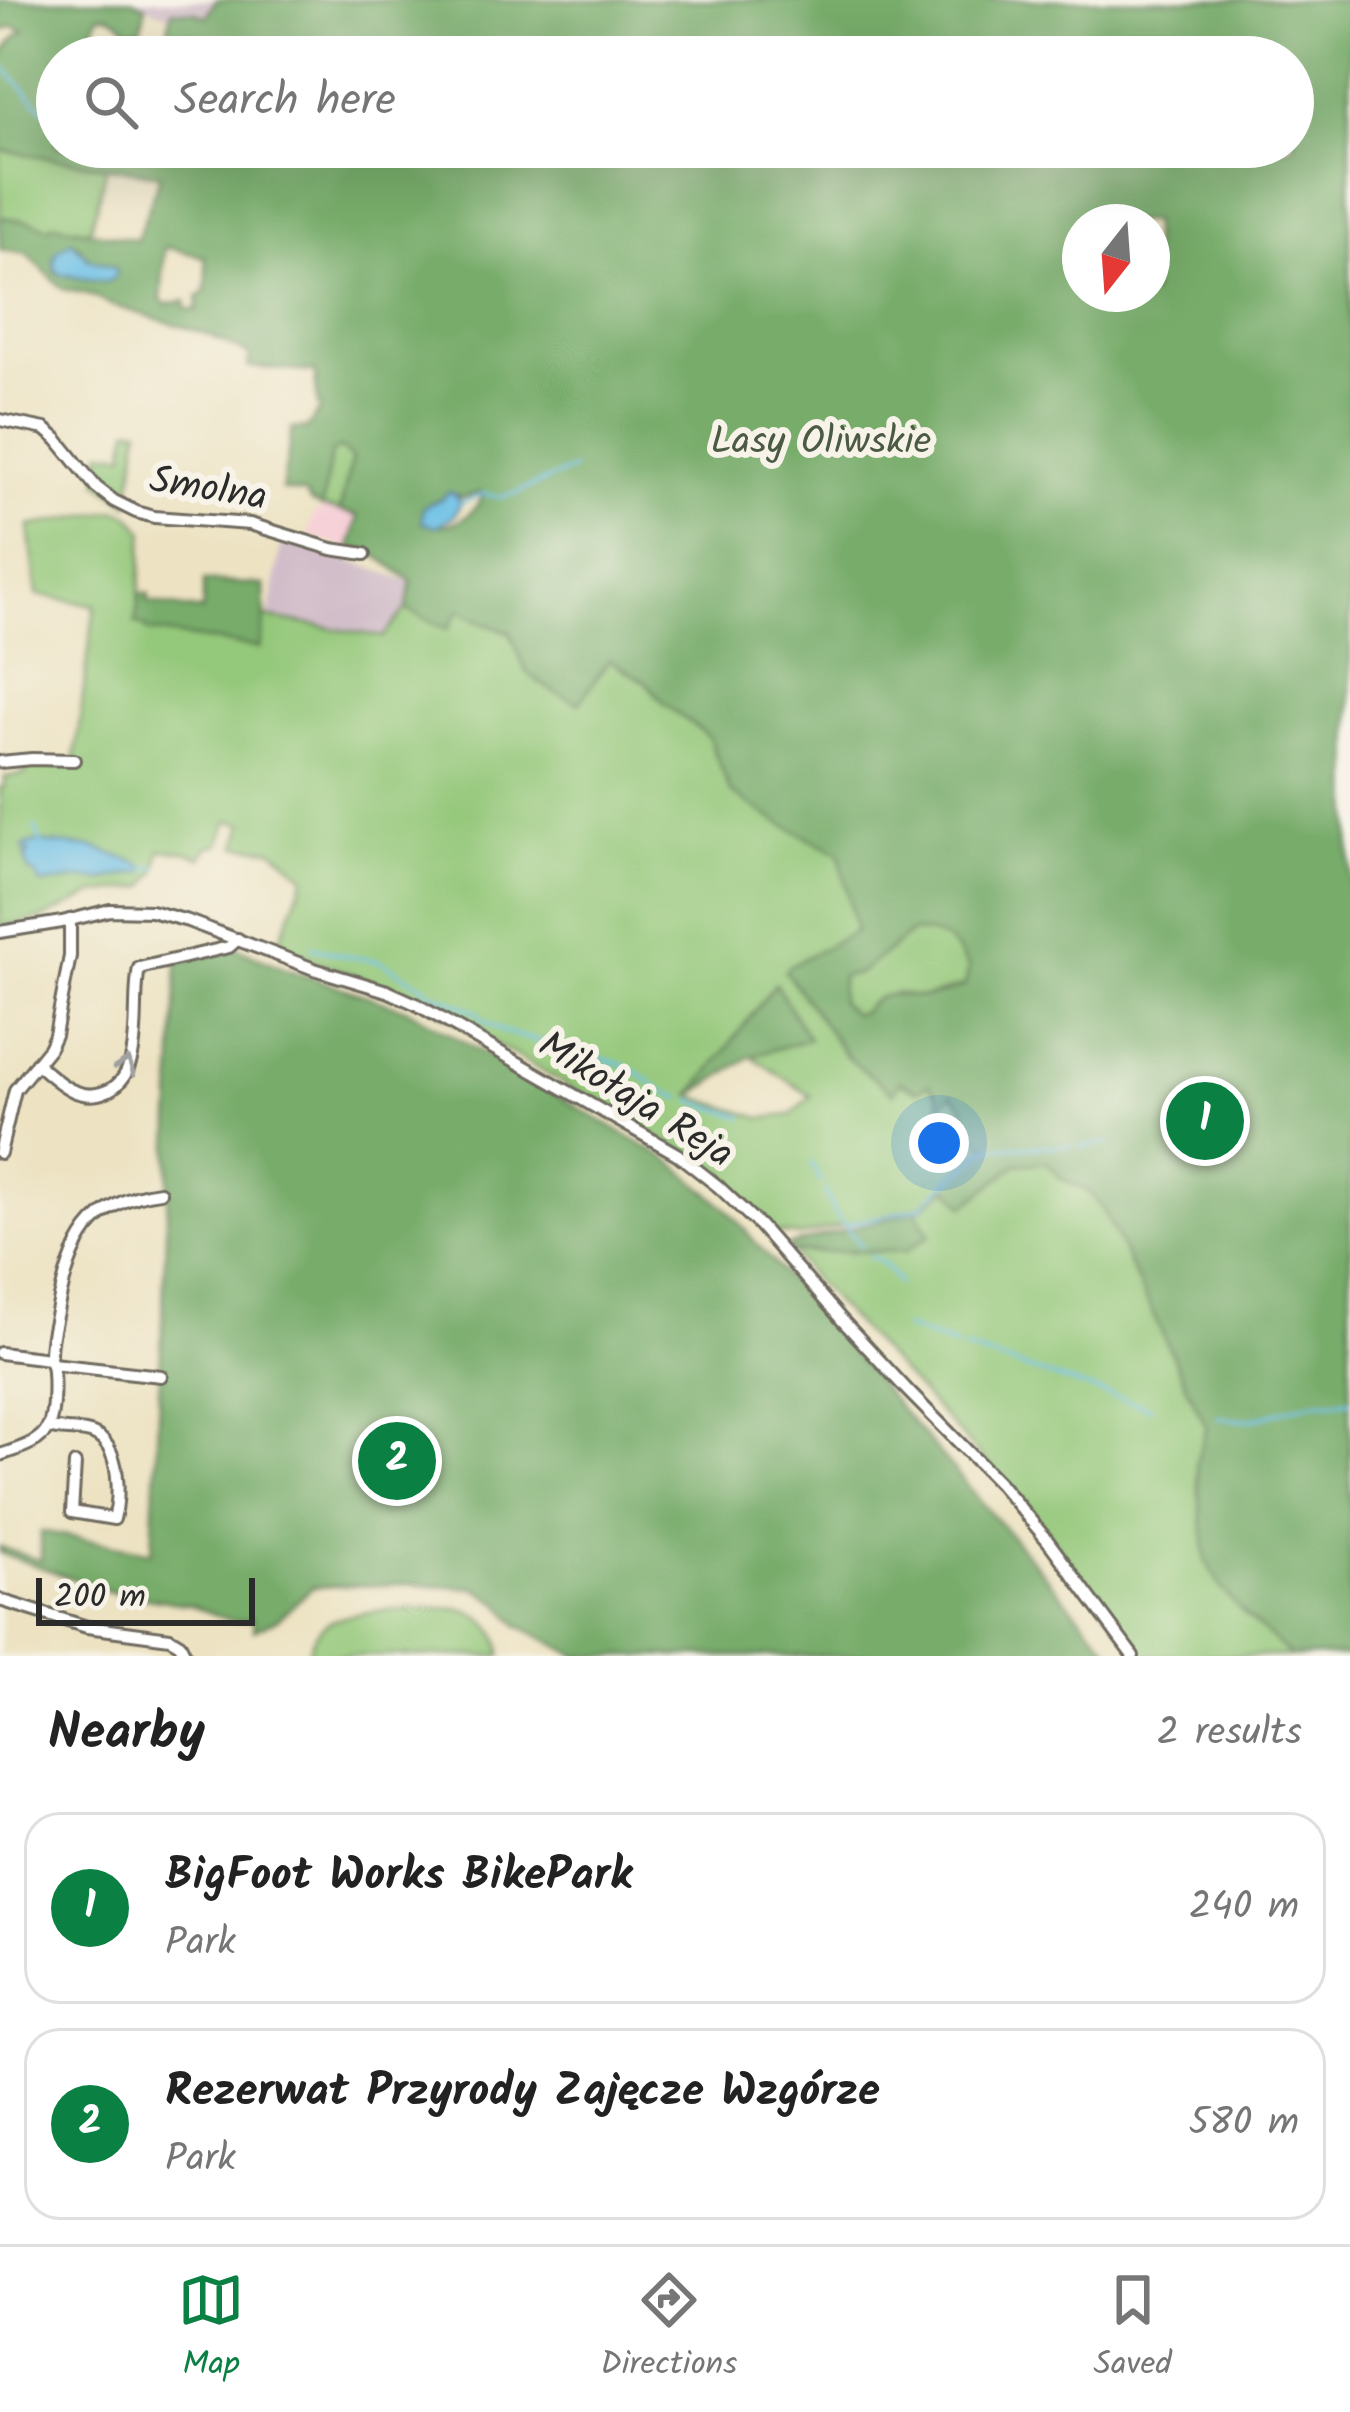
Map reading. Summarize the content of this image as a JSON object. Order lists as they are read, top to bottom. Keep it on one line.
{"streets":{"street":["Smolna","Mikołaja Reja"]},"parks":["Lasy Oliwskie"],"scale_bar":"200 m","north":"bottom","page":{"search":"Search here","pins":["1","2"],"scale":"200 m","heading":["Nearby","2 results"],"list":[{"mark":"1","name":"BigFoot Works BikePark","note":"Park","value":"240 m"},{"mark":"2","name":"Rezerwat Przyrody Zajęcze Wzgórze","note":"Park","value":"580 m"}],"nav":["Map","Directions","Saved"]}}
